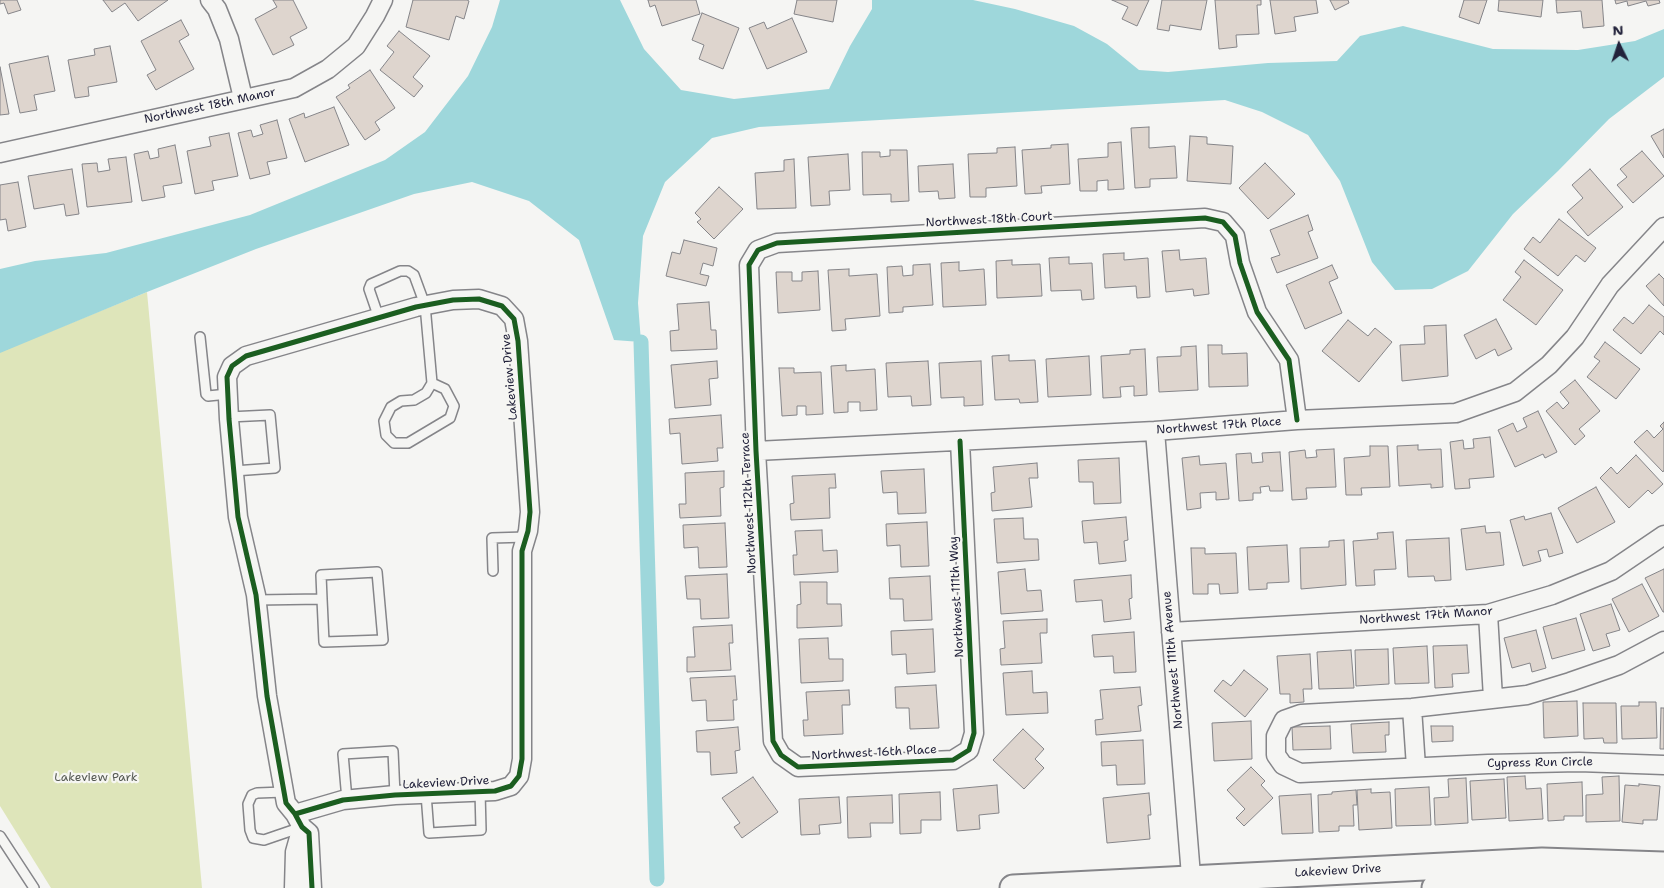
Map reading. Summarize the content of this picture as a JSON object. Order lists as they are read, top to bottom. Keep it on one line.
{"streets":{"street":["Northwest 18th Manor","Northwest 18th Court","Lakeview Drive","Northwest 17th Place","Northwest 112th Terrace","Northwest 111th Way","Northwest 17th Manor","Northwest 111th Avenue","Northwest 16th Place","Cypress Run Circle"]},"crossings":[["Northwest 18th Court","Northwest 17th Place"],["Northwest 18th Court","Northwest 112th Terrace"],["Lakeview Drive","Northwest 111th Avenue"],["Northwest 17th Place","Northwest 112th Terrace"],["Northwest 17th Place","Northwest 111th Way"],["Northwest 17th Place","Northwest 111th Avenue"],["Northwest 112th Terrace","Northwest 16th Place"],["Northwest 111th Way","Northwest 16th Place"],["Northwest 17th Manor","Northwest 111th Avenue"]],"parks":["Lakeview Park"],"north":"top"}
